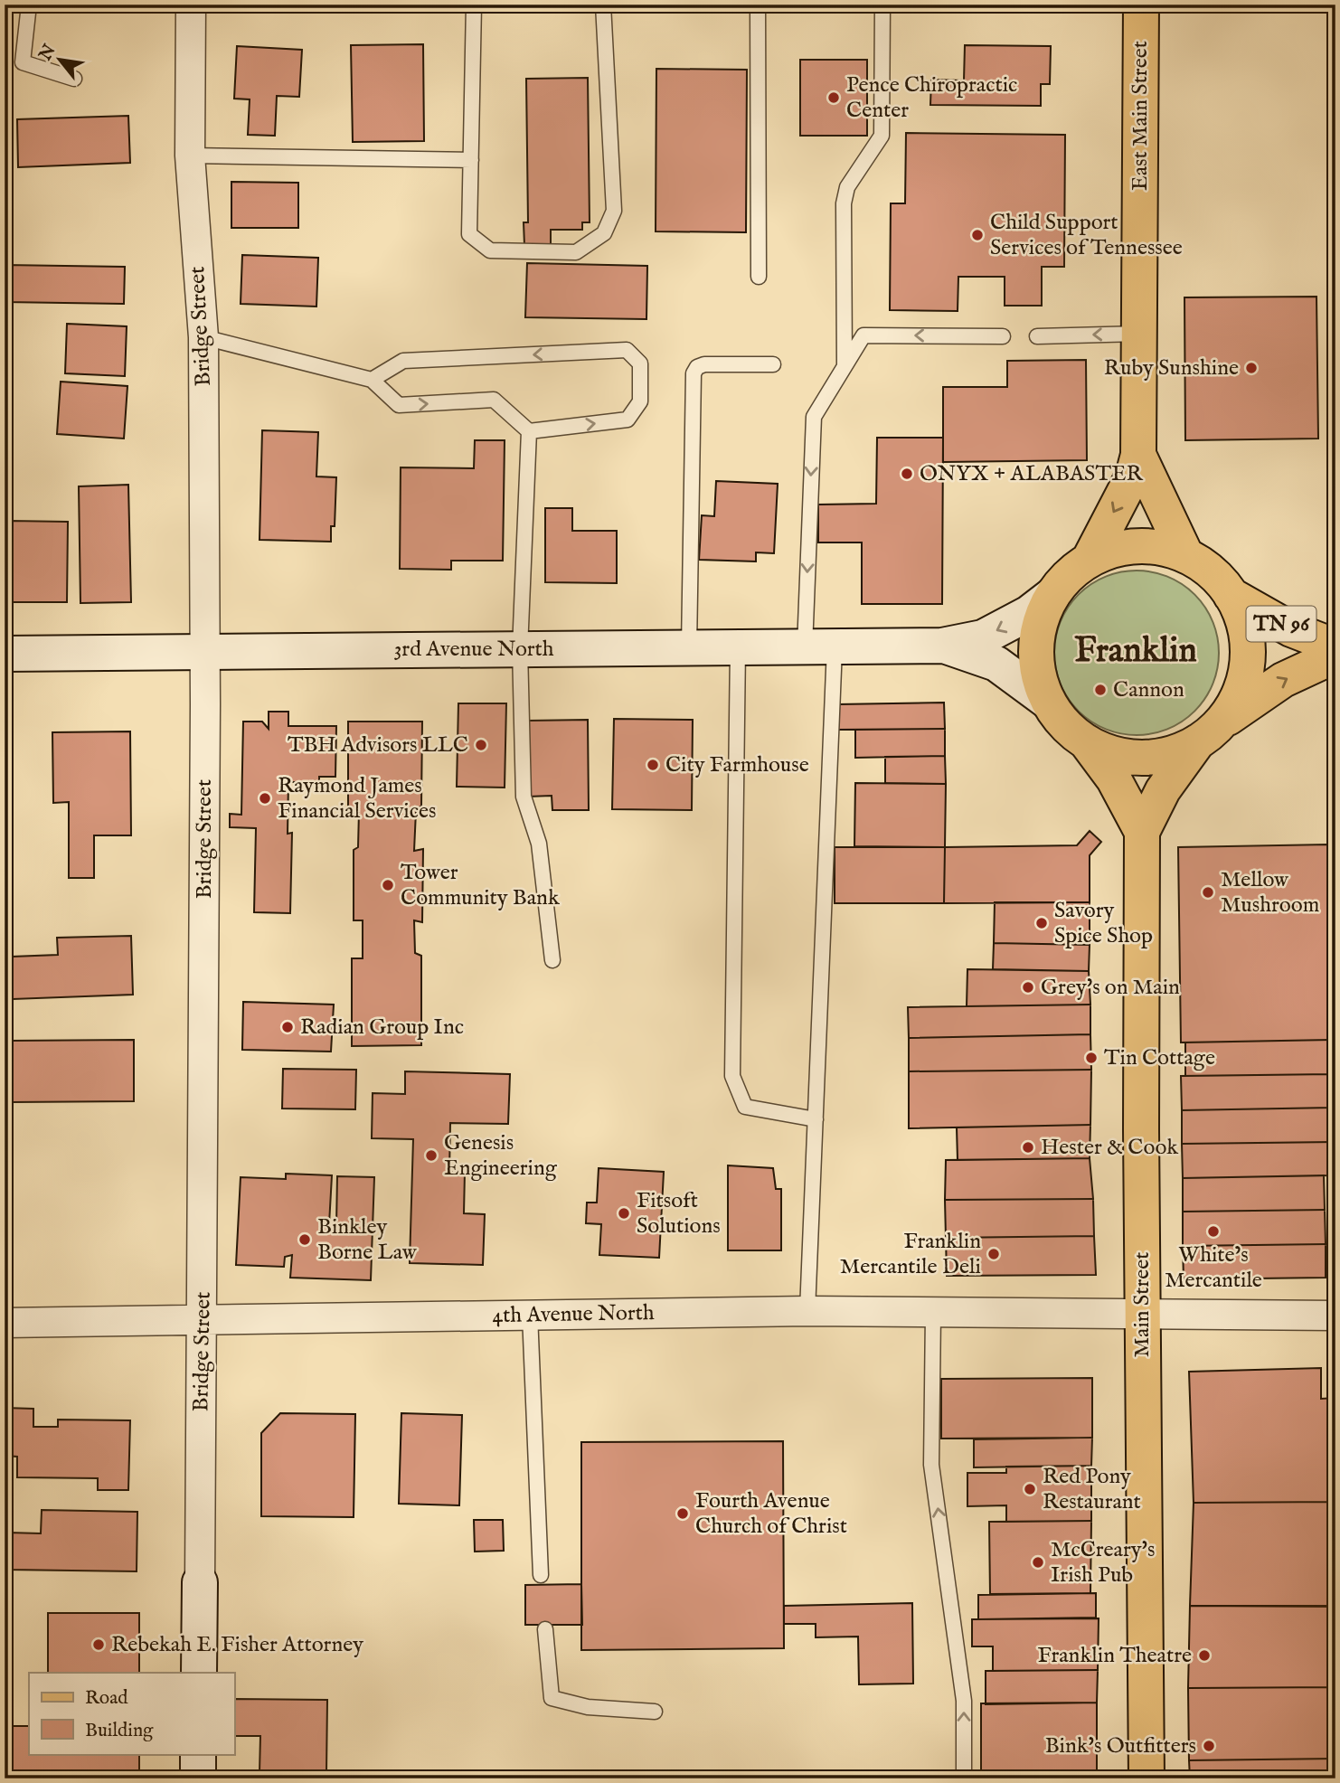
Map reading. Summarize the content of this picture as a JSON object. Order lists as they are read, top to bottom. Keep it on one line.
{"streets":{"main road":["East Main Street","Bridge Street","TN 96","3rd Avenue North","Main Street"],"street":["4th Avenue North"]},"crossings":[["East Main Street","TN 96"],["East Main Street","3rd Avenue North"],["East Main Street","Main Street"],["Bridge Street","3rd Avenue North"],["Bridge Street","4th Avenue North"],["TN 96","3rd Avenue North"],["TN 96","Main Street"],["3rd Avenue North","Main Street"],["Main Street","4th Avenue North"]],"districts":["Franklin"],"places":["Pence Chiropractic Center","Child Support Services of Tennessee","Ruby Sunshine","ONYX + ALABASTER","Cannon","TBH Advisors LLC","City Farmhouse","Raymond James Financial Services","Tower Community Bank","Mellow Mushroom","Savory Spice Shop","Grey's on Main","Radian Group Inc","Tin Cottage","Hester & Cook","Genesis Engineering","Fitsoft Solutions","White’s Mercantile","Binkley Borne Law","Franklin Mercantile Deli","Red Pony Restaurant","Fourth Avenue Church of Christ","McCreary's Irish Pub","Rebekah E. Fisher Attorney","Franklin Theatre","Bink's Outfitters"],"legend":["Road","Building"],"north":"top left"}
